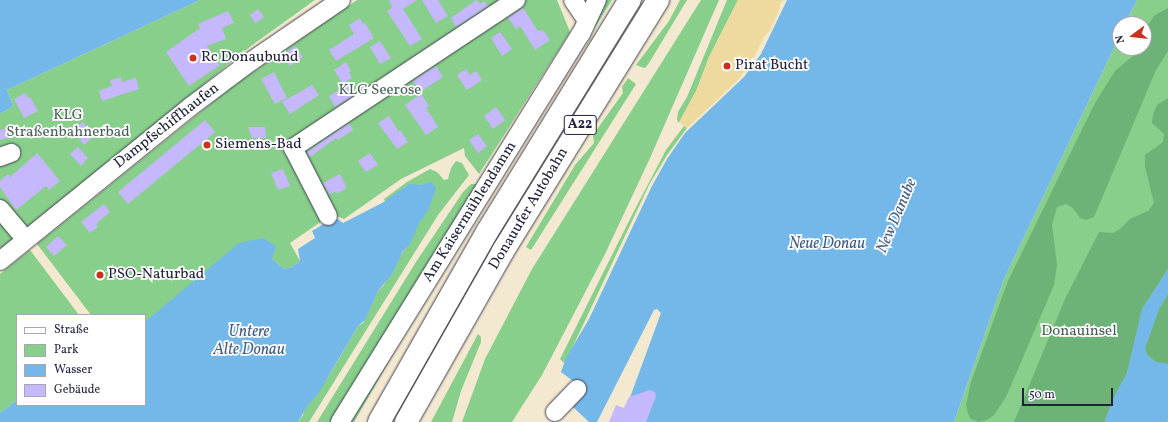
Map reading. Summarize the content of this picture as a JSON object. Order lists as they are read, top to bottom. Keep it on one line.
{"streets":{"highway":["A22","Donauufer Autobahn"],"street":["Dampfschiffhaufen","Am Kaisermühlendamm"]},"water":["New Danube","Neue Donau","Untere Alte Donau"],"parks":["KLG Seerose","KLG Straßenbahnerbad","Donauinsel"],"places":["Rc Donaubund","Pirat Bucht","Siemens-Bad","PSO-Naturbad"],"legend":["Straße","Park","Wasser","Gebäude"],"scale_bar":"50 m","north":"left"}
